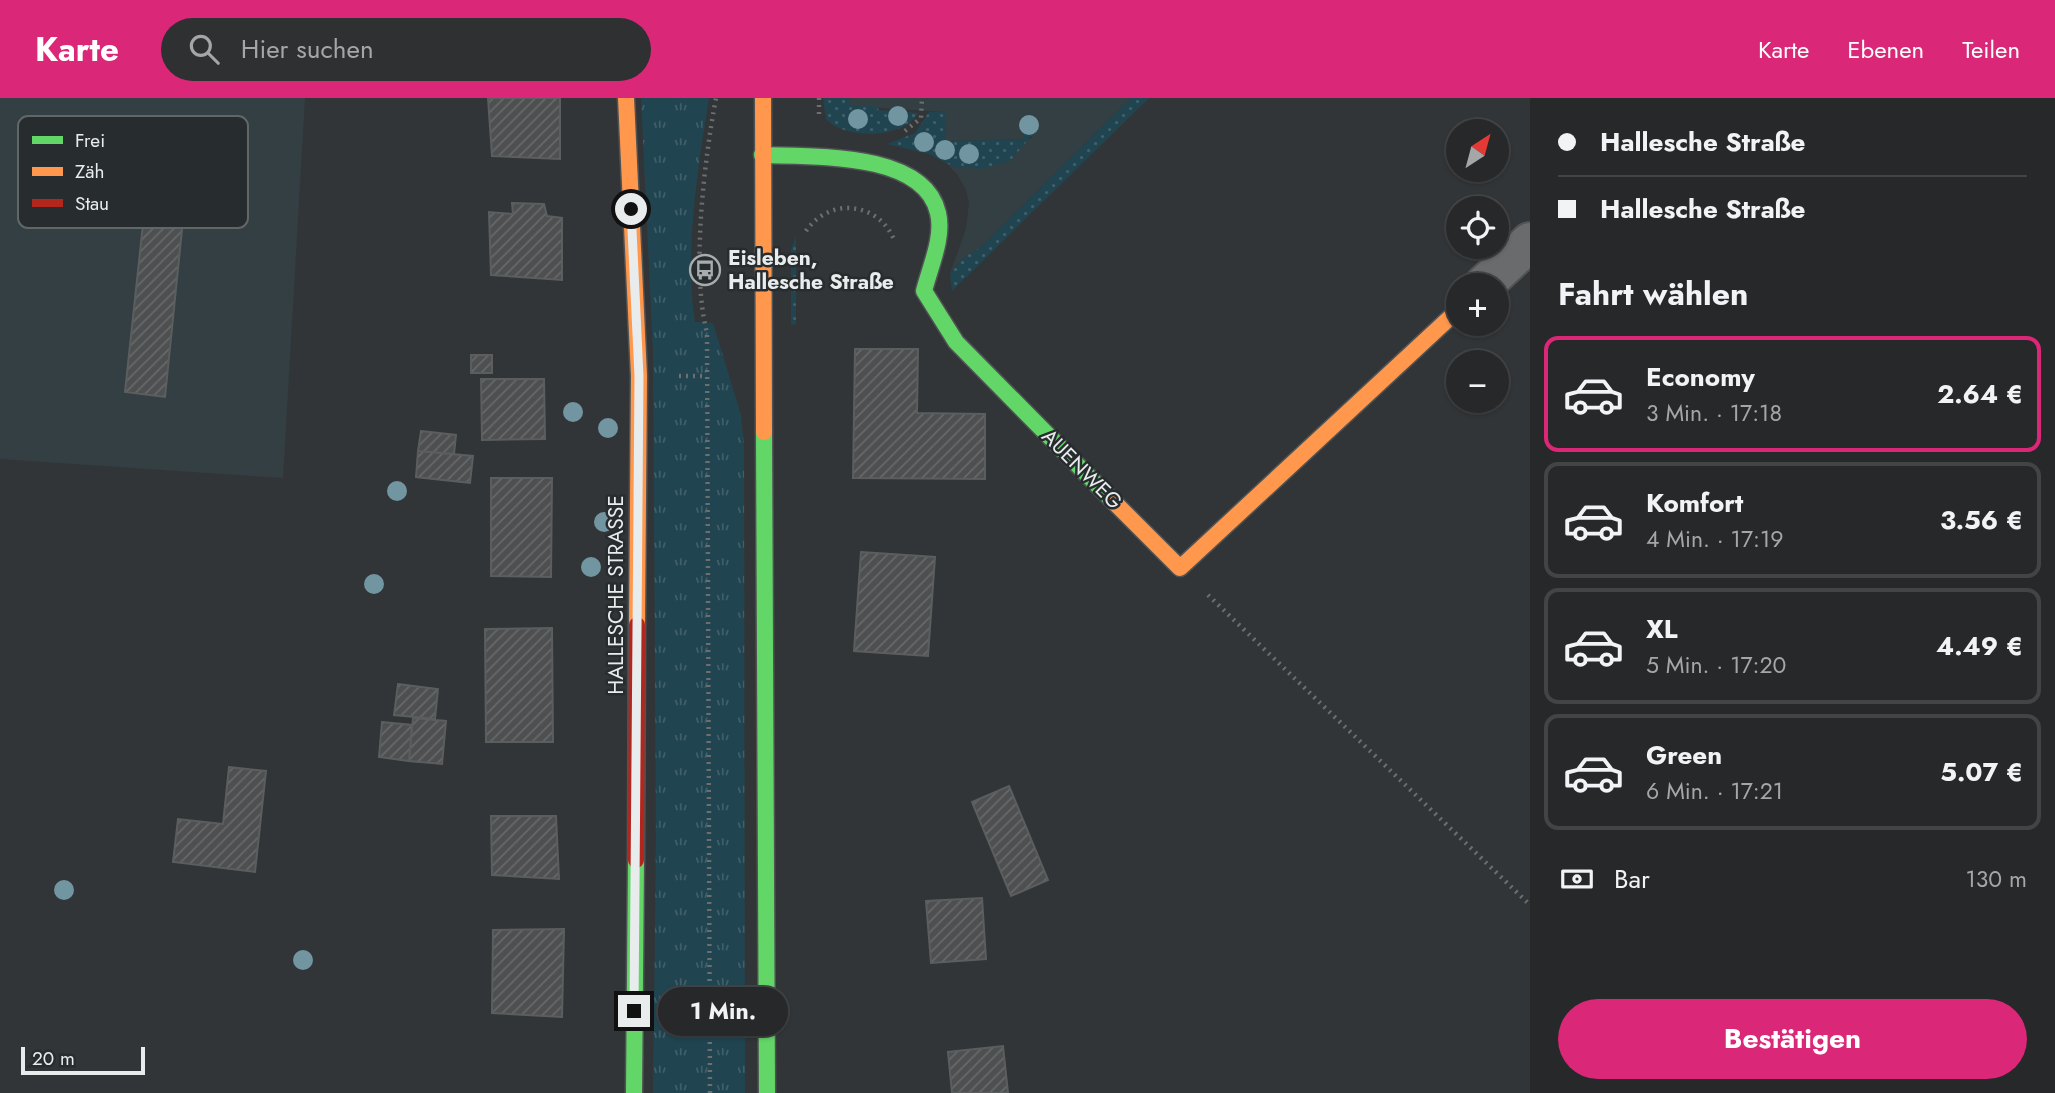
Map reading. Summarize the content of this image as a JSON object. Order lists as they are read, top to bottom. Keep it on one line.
{"streets":{"street":["AUENWEG","HALLESCHE STRASSE"]},"places":{"bus stop":["Eisleben, Hallesche Straße"]},"legend":["Frei","Zäh","Stau"],"scale_bar":"20 m","north":"top right","page":{"header":"Karte","search":"Hier suchen","nav":["Karte","Ebenen","Teilen"],"banner":["Hallesche Straße","Hallesche Straße"],"map_buttons":["+","−"],"heading":"Fahrt wählen","list":[{"name":"Economy","note":"3 Min. · 17:18","value":"2.64 €"},{"name":"Komfort","note":"4 Min. · 17:19","value":"3.56 €"},{"name":"XL","note":"5 Min. · 17:20","value":"4.49 €"},{"name":"Green","note":"6 Min. · 17:21","value":"5.07 €"}],"pay":["Bar","130 m"],"buttons":"Bestätigen","bubble":"1 Min.","scale":"20 m"}}
